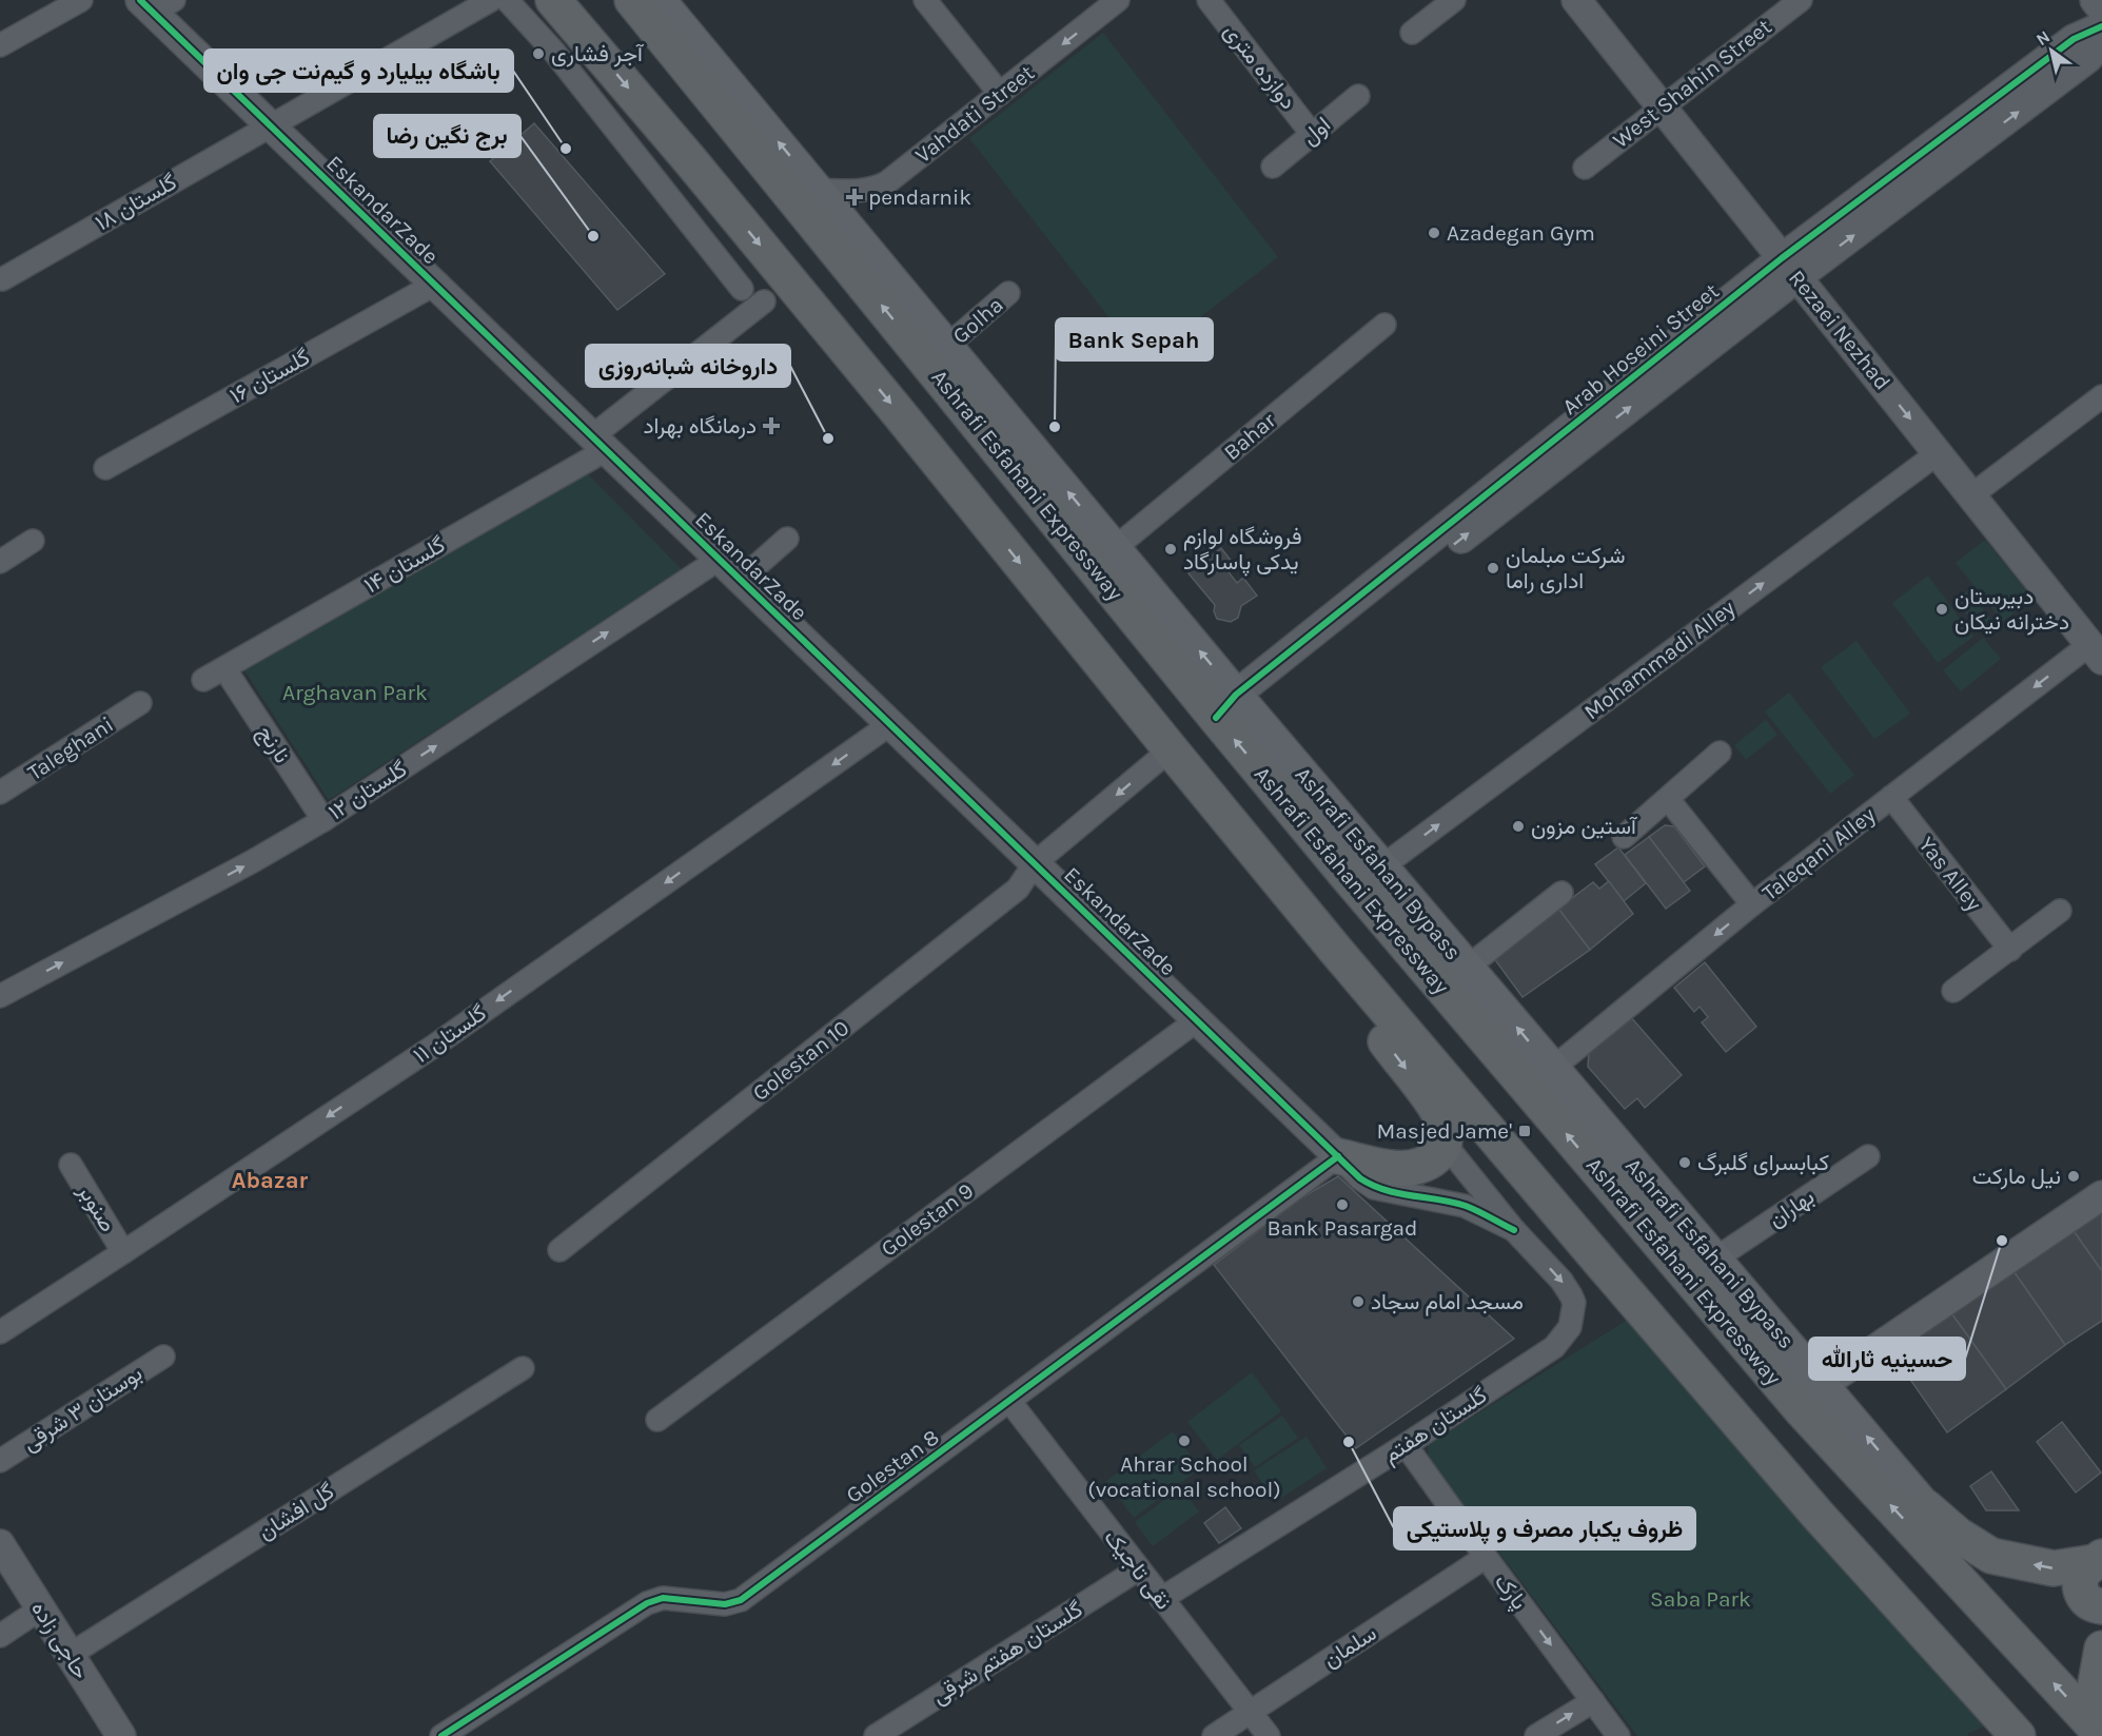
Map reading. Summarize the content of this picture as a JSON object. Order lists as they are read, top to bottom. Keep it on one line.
{"streets":{"highway":["Ashrafi Esfahani Expressway"],"main road":["Ashrafi Esfahani Bypass"],"street":["دوازده متری","West Shahin Street","Vahdati Street","اول","گلستان ۱۸","EskandarZade","Golha","Rezaei Nezhad","Arab Hoseini Street","گلستان ۱۶","Bahar","گلستان ۱۴","Mohammadi Alley","نارنج","Taleghani","گلستان ۱۲","Taleqani Alley","Yas Alley","گلستان ۱۱","Golestan 10","صنوبر","بهاران","Golestan 9","بوستان ۳ شرقی","گلستان هفتم","Golestan 8","گل افشان","نقی تاجیک","پارک","حاجی زاده","سلمان","گلستان هفتم شرقی"]},"crossings":[["دوازده متری","اول"],["West Shahin Street","Rezaei Nezhad"],["Vahdati Street","Ashrafi Esfahani Expressway"],["Vahdati Street","Ashrafi Esfahani Bypass"],["گلستان ۱۸","EskandarZade"],["EskandarZade","گلستان ۱۶"],["EskandarZade","گلستان ۱۴"],["EskandarZade","گلستان ۱۲"],["EskandarZade","گلستان ۱۱"],["EskandarZade","Golestan 10"],["EskandarZade","Golestan 9"],["EskandarZade","Golestan 8"],["Golha","Ashrafi Esfahani Bypass"],["Rezaei Nezhad","Arab Hoseini Street"],["Rezaei Nezhad","Mohammadi Alley"],["Rezaei Nezhad","Taleqani Alley"],["Arab Hoseini Street","Ashrafi Esfahani Expressway"],["Arab Hoseini Street","Ashrafi Esfahani Bypass"],["Bahar","Ashrafi Esfahani Bypass"],["Ashrafi Esfahani Expressway","Ashrafi Esfahani Bypass"],["گلستان ۱۴","نارنج"],["Mohammadi Alley","Ashrafi Esfahani Bypass"],["نارنج","گلستان ۱۲"],["Taleqani Alley","Ashrafi Esfahani Bypass"],["Taleqani Alley","Yas Alley"],["Ashrafi Esfahani Bypass","بهاران"],["گلستان ۱۱","صنوبر"],["گلستان هفتم","نقی تاجیک"],["گلستان هفتم","پارک"],["Golestan 8","نقی تاجیک"],["گل افشان","حاجی زاده"],["نقی تاجیک","سلمان"],["نقی تاجیک","گلستان هفتم شرقی"],["پارک","سلمان"]],"one_way":["Vahdati Street","گلستان ۱۲","Ashrafi Esfahani Bypass","گلستان ۱۱","پارک"],"districts":["Abazar"],"parks":["Arghavan Park","Saba Park"],"places":{"other":["آجر فشاری","باشگاه بیلیارد و گیم‌نت جی وان","Azadegan Gym","برج نگین رضا","Bank Sepah","داروخانه شبانه‌روزی","فروشگاه لوازم یدکی پاسارگاد","شرکت مبلمان اداری راما","دبیرستان دخترانه نیکان","آستین مزون","کبابسرای گلبرگ","نیل مارکت","Bank Pasargad","حسینیه ثارالله","مسجد امام سجاد","Ahrar School (vocational school)","ظروف یکبار مصرف و پلاستیکی"],"health":["pendarnik","درمانگاه بهراد"],"transit":["Masjed Jame'"]},"north":"top left"}
